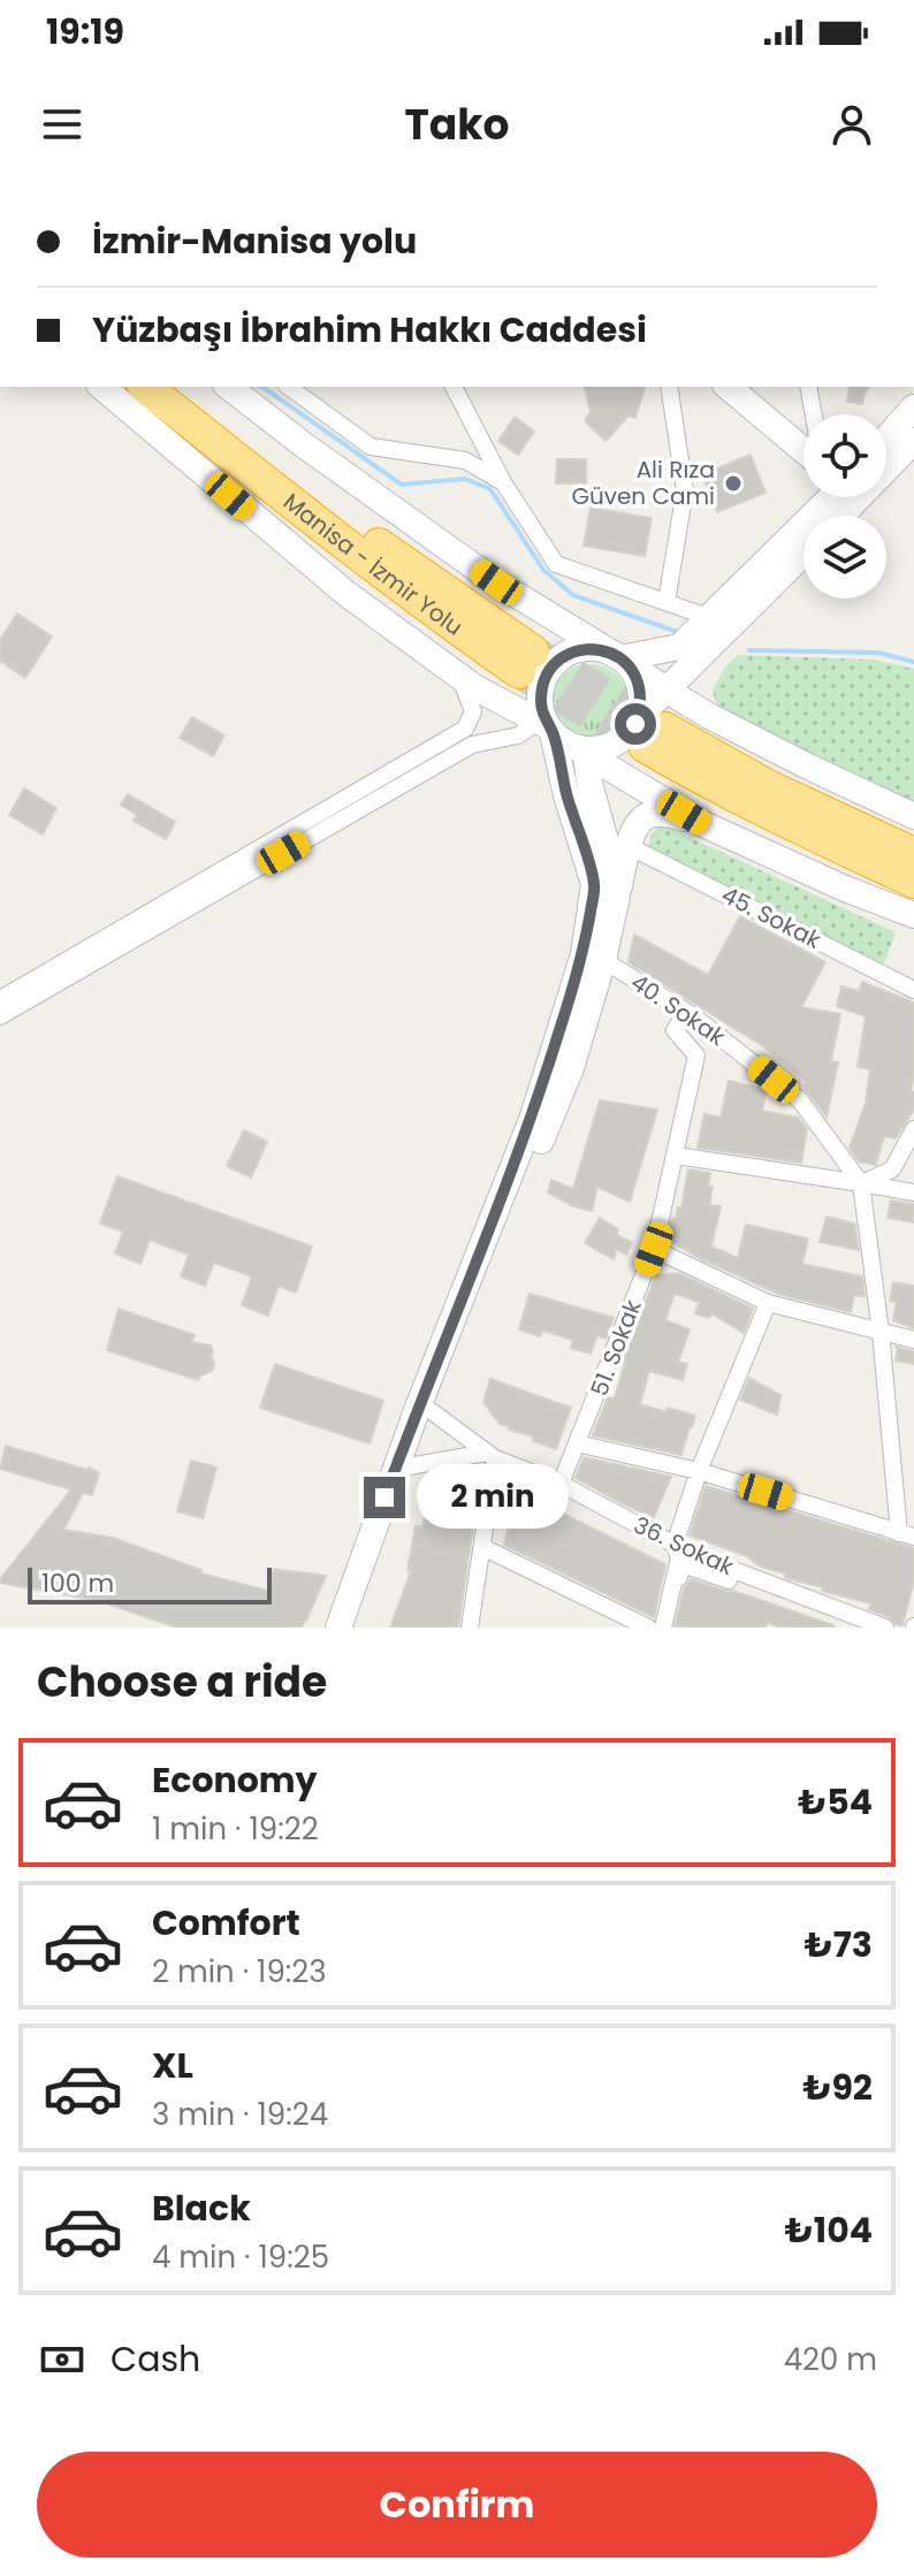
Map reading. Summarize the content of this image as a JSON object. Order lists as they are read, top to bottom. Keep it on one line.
{"streets":{"highway":["Manisa - İzmir Yolu"],"street":["45. Sokak","40. Sokak","51. Sokak","36. Sokak"]},"crossings":[["40. Sokak","51. Sokak"],["51. Sokak","36. Sokak"]],"places":["Ali Rıza Güven Cami"],"scale_bar":"100 m","page":{"status":"19:19","header":"Tako","banner":["İzmir-Manisa yolu","Yüzbaşı İbrahim Hakkı Caddesi"],"bubble":"2 min","scale":"100 m","heading":"Choose a ride","list":[{"name":"Economy","note":"1 min · 19:22","value":"₺54"},{"name":"Comfort","note":"2 min · 19:23","value":"₺73"},{"name":"XL","note":"3 min · 19:24","value":"₺92"},{"name":"Black","note":"4 min · 19:25","value":"₺104"}],"pay":["Cash","420 m"],"buttons":"Confirm"}}
